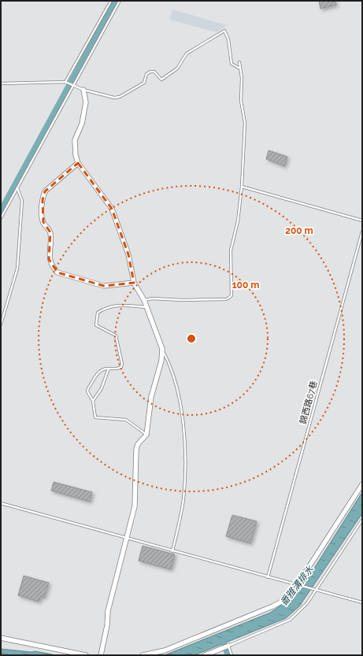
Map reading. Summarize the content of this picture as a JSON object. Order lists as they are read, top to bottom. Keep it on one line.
{"streets":{"lane":["錦西路67巷"]},"water":["番雅溝排水"],"rings":["200 m","100 m"]}
